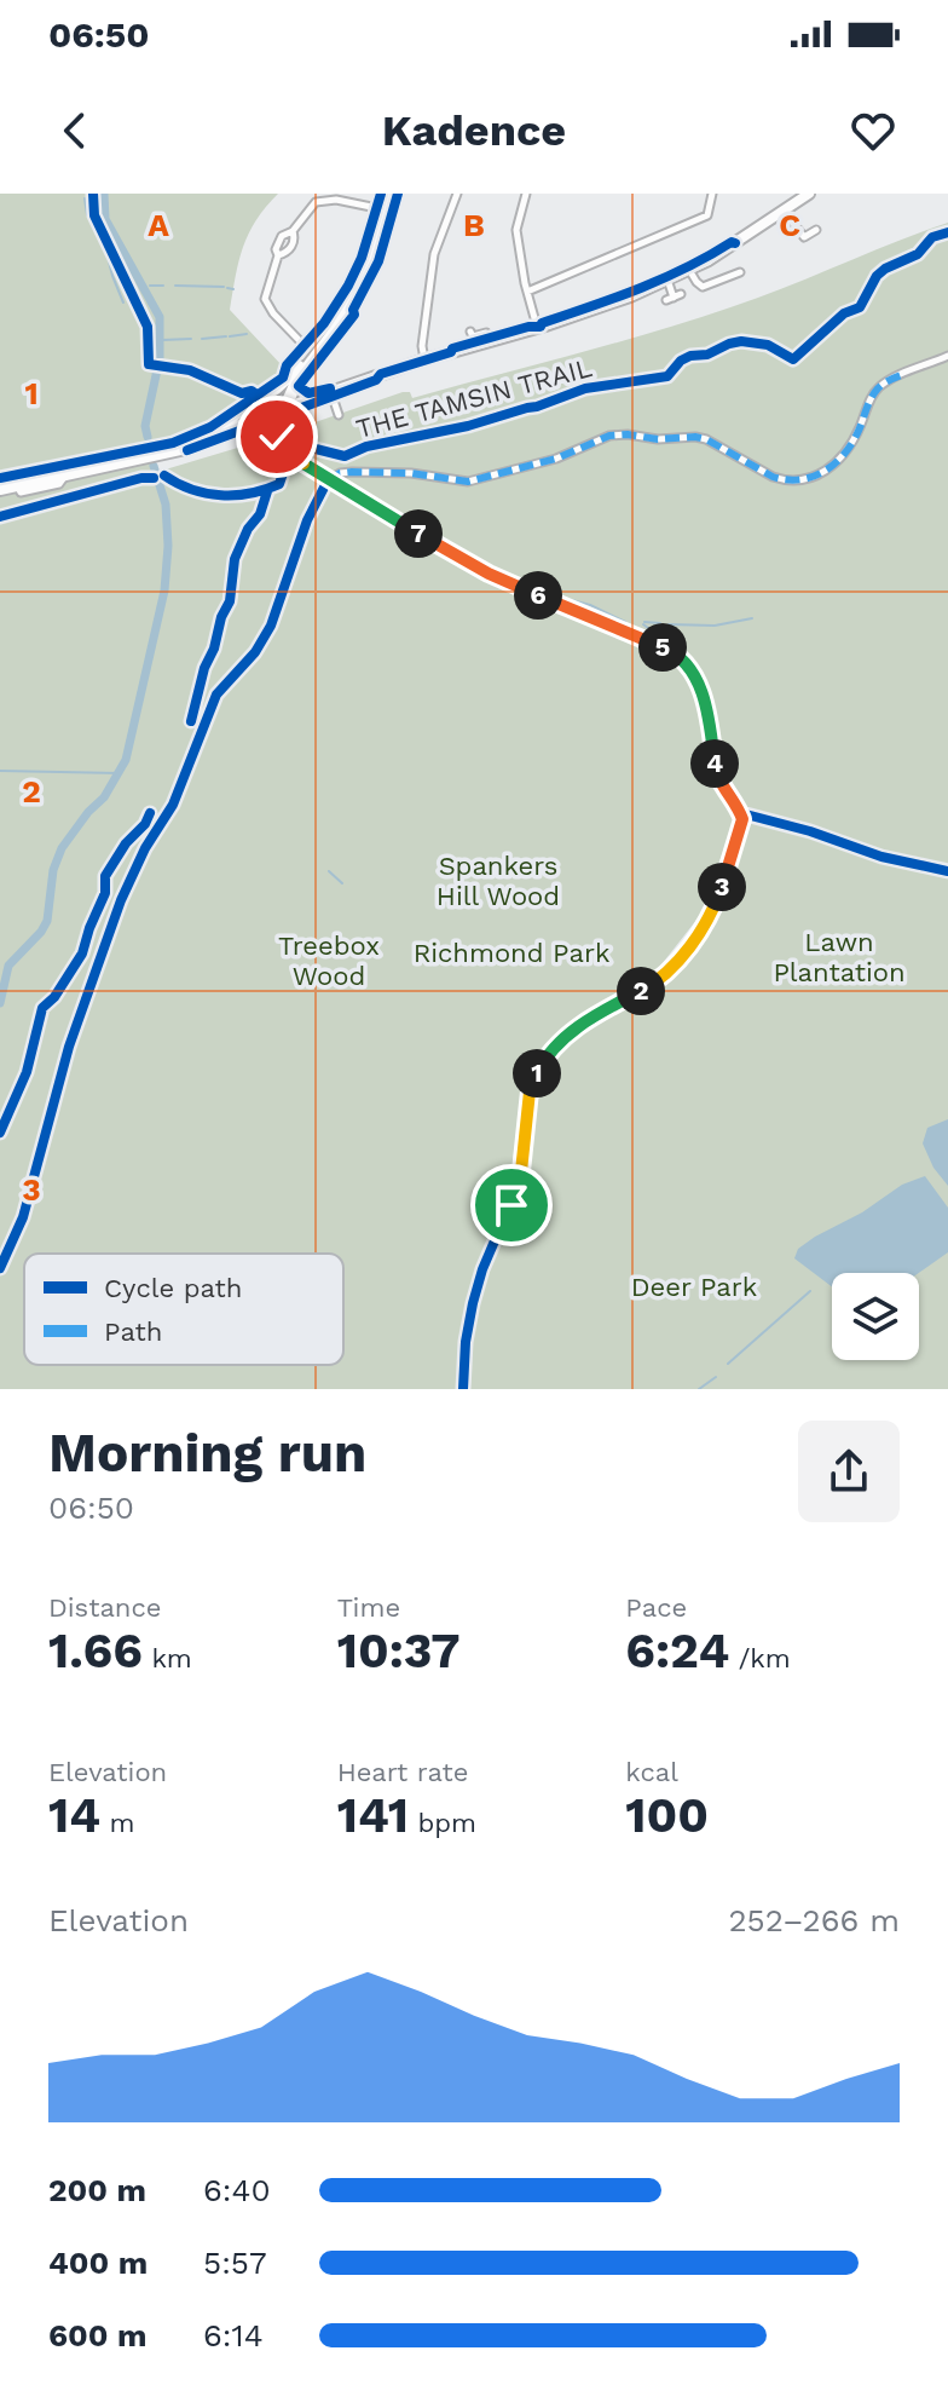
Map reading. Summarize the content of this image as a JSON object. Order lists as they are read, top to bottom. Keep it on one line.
{"streets":{"cycle path":["THE TAMSIN TRAIL"]},"parks":["Spankers Hill Wood","Lawn Plantation","Treebox Wood","Richmond Park","Deer Park"],"legend":["Cycle path","Path"],"page":{"status":"06:50","header":"Kadence","pins":["7","6","5","4","3","2","1"],"heading":["Morning run","06:50"],"stats":[["Distance","1.66 km"],["Time","10:37"],["Pace","6:24 /km"],["Elevation","14 m"],["Heart rate","141 bpm"],["kcal","100"]],"chart":["Elevation","252–266 m"],"list":[{"name":"200 m","note":"6:40"},{"name":"400 m","note":"5:57"},{"name":"600 m","note":"6:14"}]},"grid":{"columns":["A","B","C"],"rows":["1","2","3"]}}
